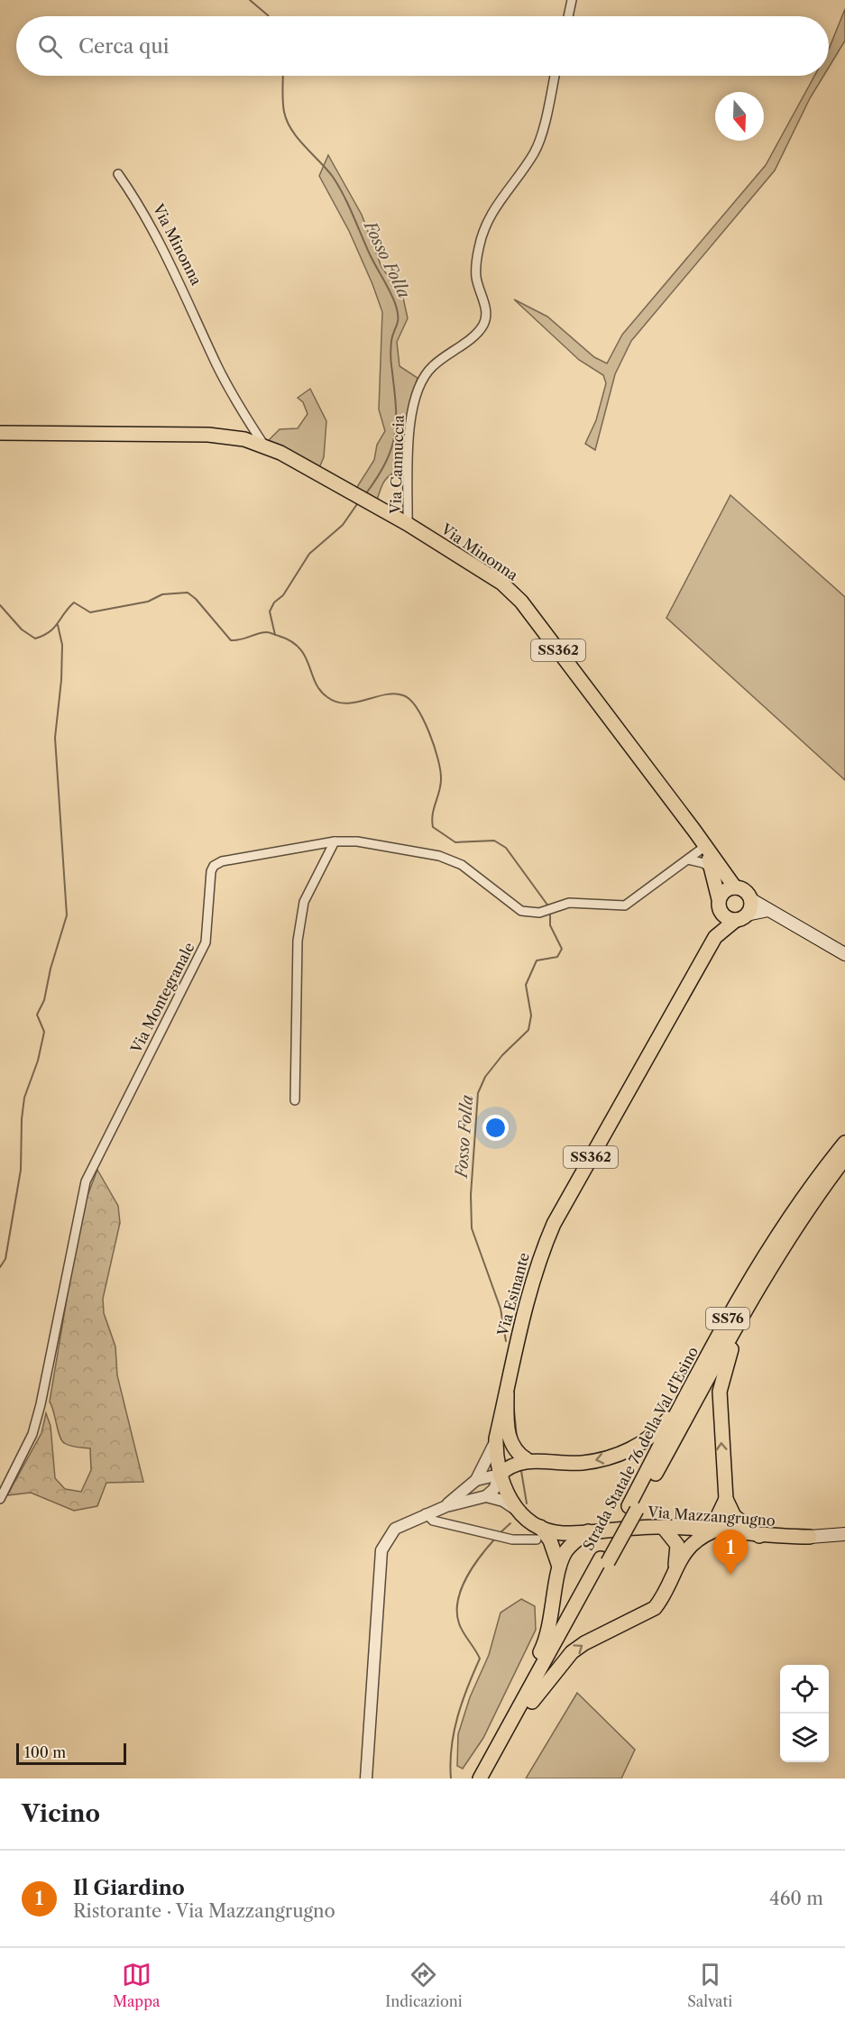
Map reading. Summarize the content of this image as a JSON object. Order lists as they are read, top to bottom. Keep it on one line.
{"streets":{"main road":["Via Minonna","SS362","Via Esinante","SS76","Strada Statale 76 della Val d'Esino","Via Mazzangrugno"],"street":["Via Cannuccia","Via Montegranale"]},"crossings":[["Via Minonna","Via Cannuccia"],["Via Minonna","SS362"],["Via Minonna","Via Montegranale"],["Via Minonna","Via Esinante"],["SS362","Via Esinante"],["Via Esinante","Via Mazzangrugno"]],"water":["Fosso Folla"],"scale_bar":"100 m","north":"bottom","page":{"search":"Cerca qui","pins":"1","scale":"100 m","heading":"Vicino","list":[{"mark":"1","name":"Il Giardino","note":"Ristorante · Via Mazzangrugno","value":"460 m"}],"nav":["Mappa","Indicazioni","Salvati"]}}
